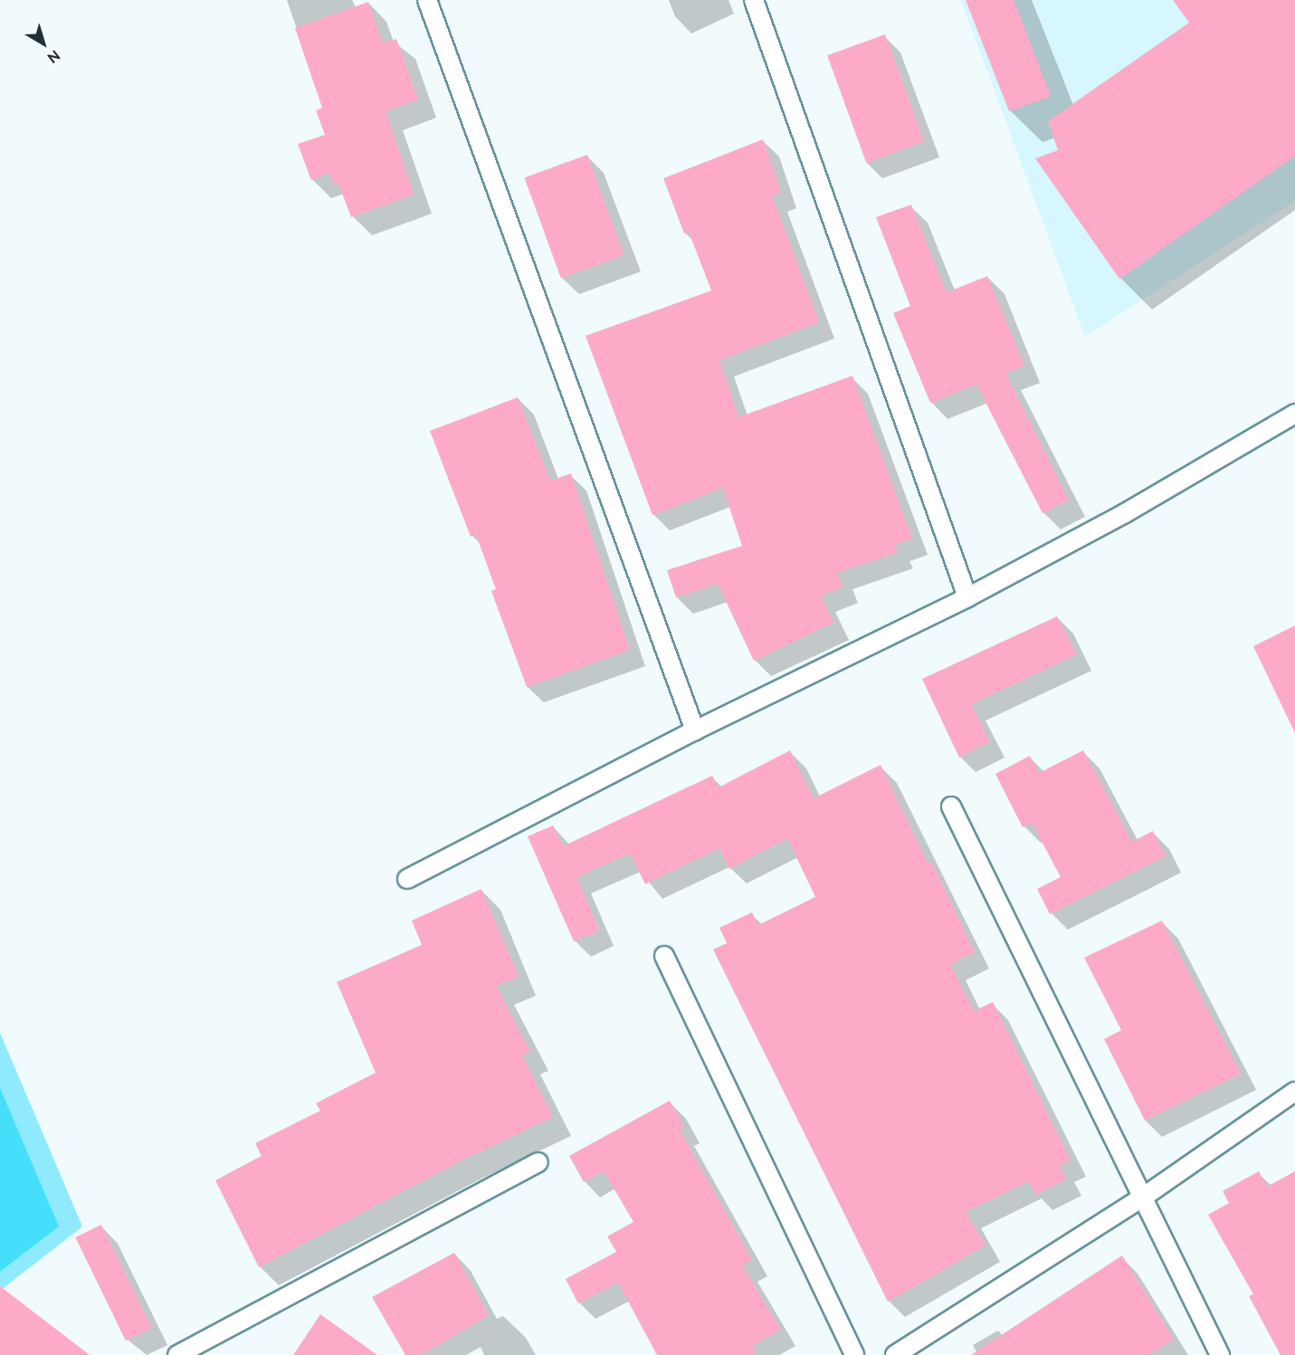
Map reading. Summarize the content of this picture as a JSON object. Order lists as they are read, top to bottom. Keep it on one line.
{"north":"bottom right"}
